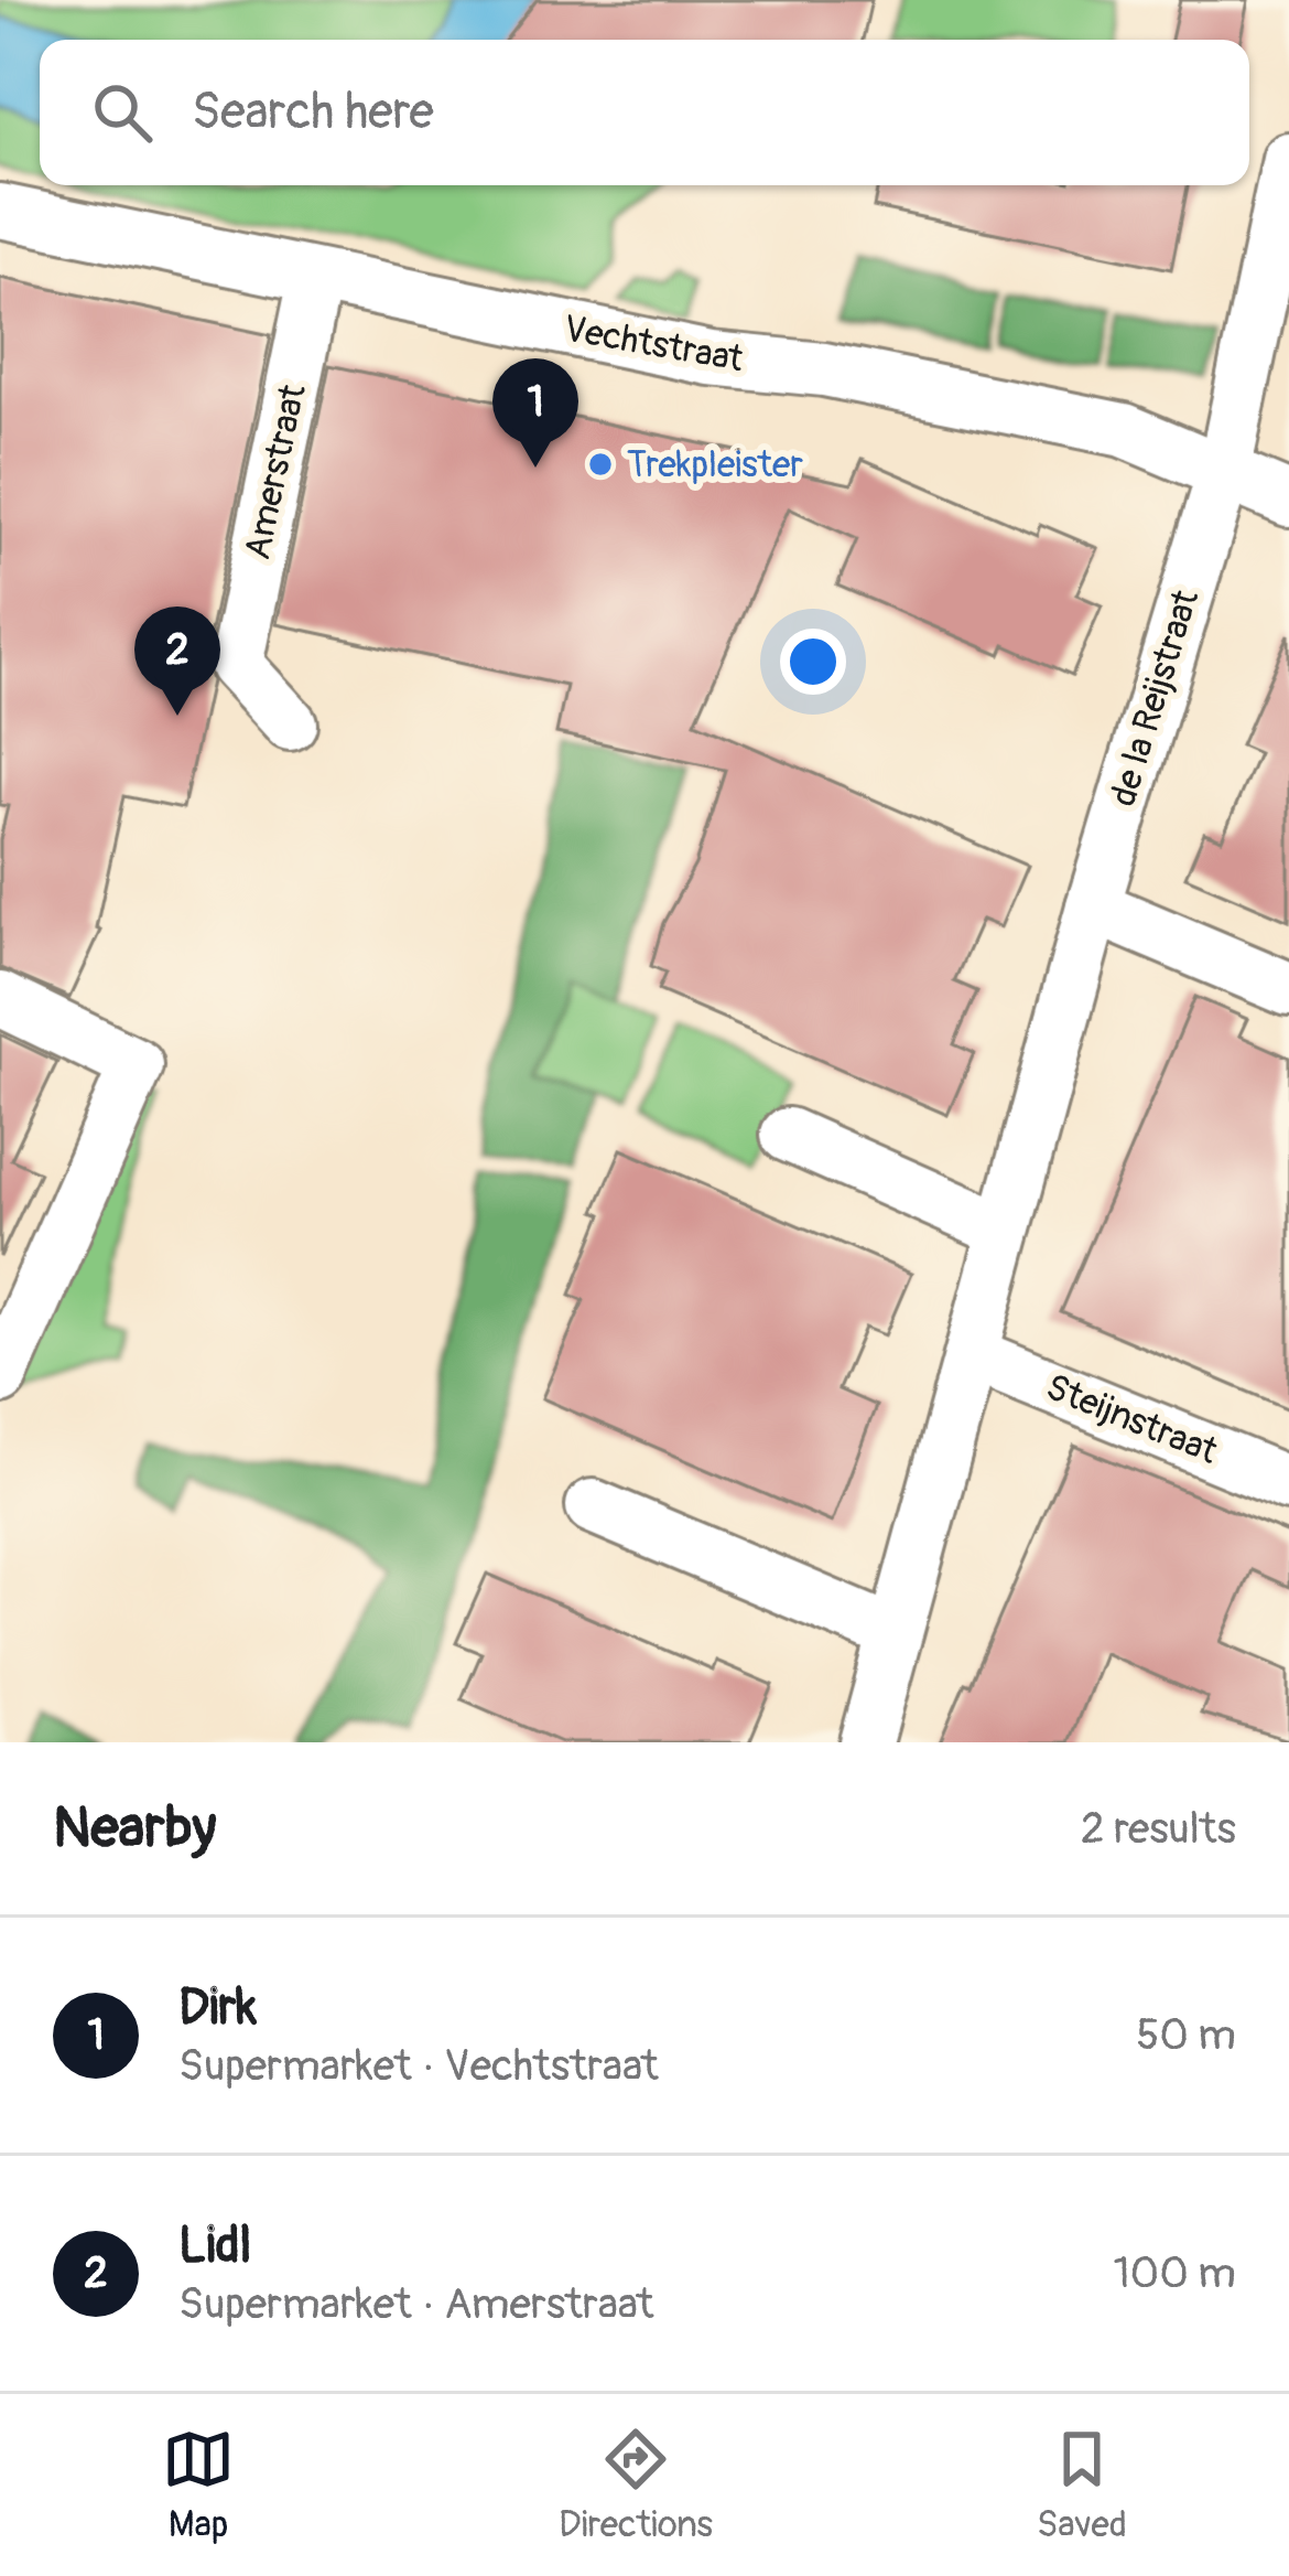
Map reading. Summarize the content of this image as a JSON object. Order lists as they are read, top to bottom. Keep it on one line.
{"streets":{"street":["Vechtstraat","Amerstraat","de la Reijstraat","Steijnstraat"]},"crossings":[["Vechtstraat","Amerstraat"],["Vechtstraat","de la Reijstraat"],["de la Reijstraat","Steijnstraat"]],"places":["Trekpleister"],"page":{"search":"Search here","pins":["1","2"],"heading":["Nearby","2 results"],"list":[{"mark":"1","name":"Dirk","note":"Supermarket · Vechtstraat","value":"50 m"},{"mark":"2","name":"Lidl","note":"Supermarket · Amerstraat","value":"100 m"}],"nav":["Map","Directions","Saved"]}}
